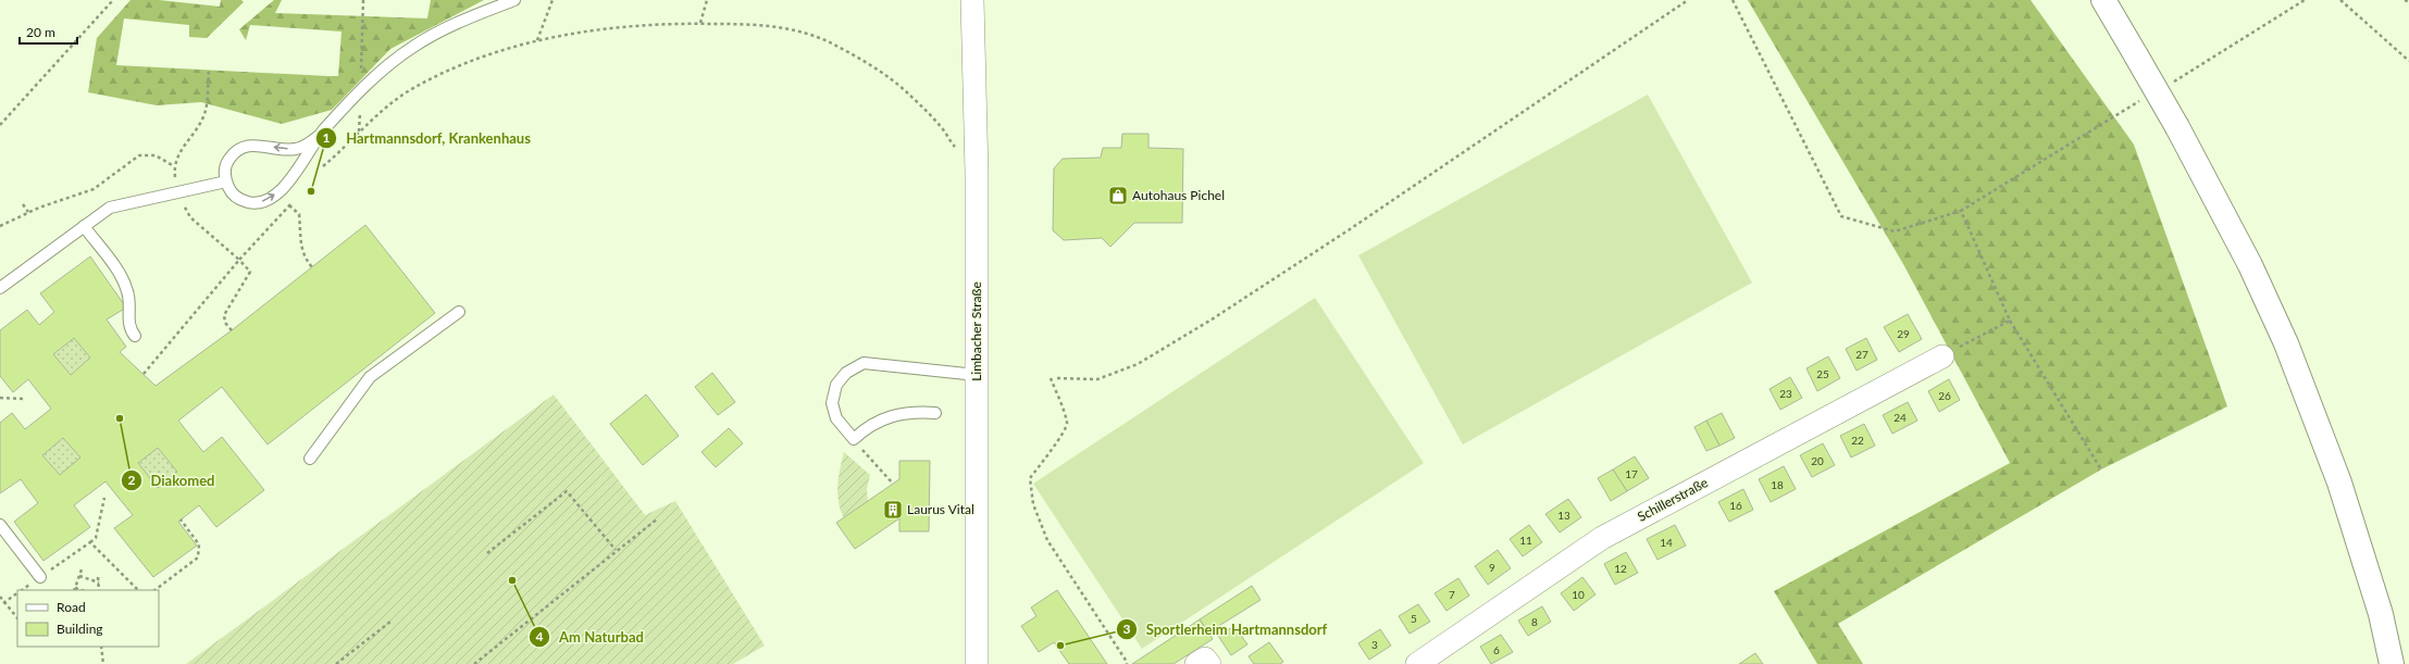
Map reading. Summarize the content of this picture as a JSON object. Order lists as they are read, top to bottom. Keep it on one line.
{"streets":{"street":["Limbacher Straße","Schillerstraße"]},"places":{"other":["Hartmannsdorf, Krankenhaus","Diakomed","Am Naturbad","Sportlerheim Hartmannsdorf"],"shop":["Autohaus Pichel"],"building":["Laurus Vital"]},"house_numbers":["29","27","25","23","26","24","22","20","17","18","16","13","11","14","9","12","7","10","5","8","3","6"],"legend":["Road","Building"],"scale_bar":"20 m"}
